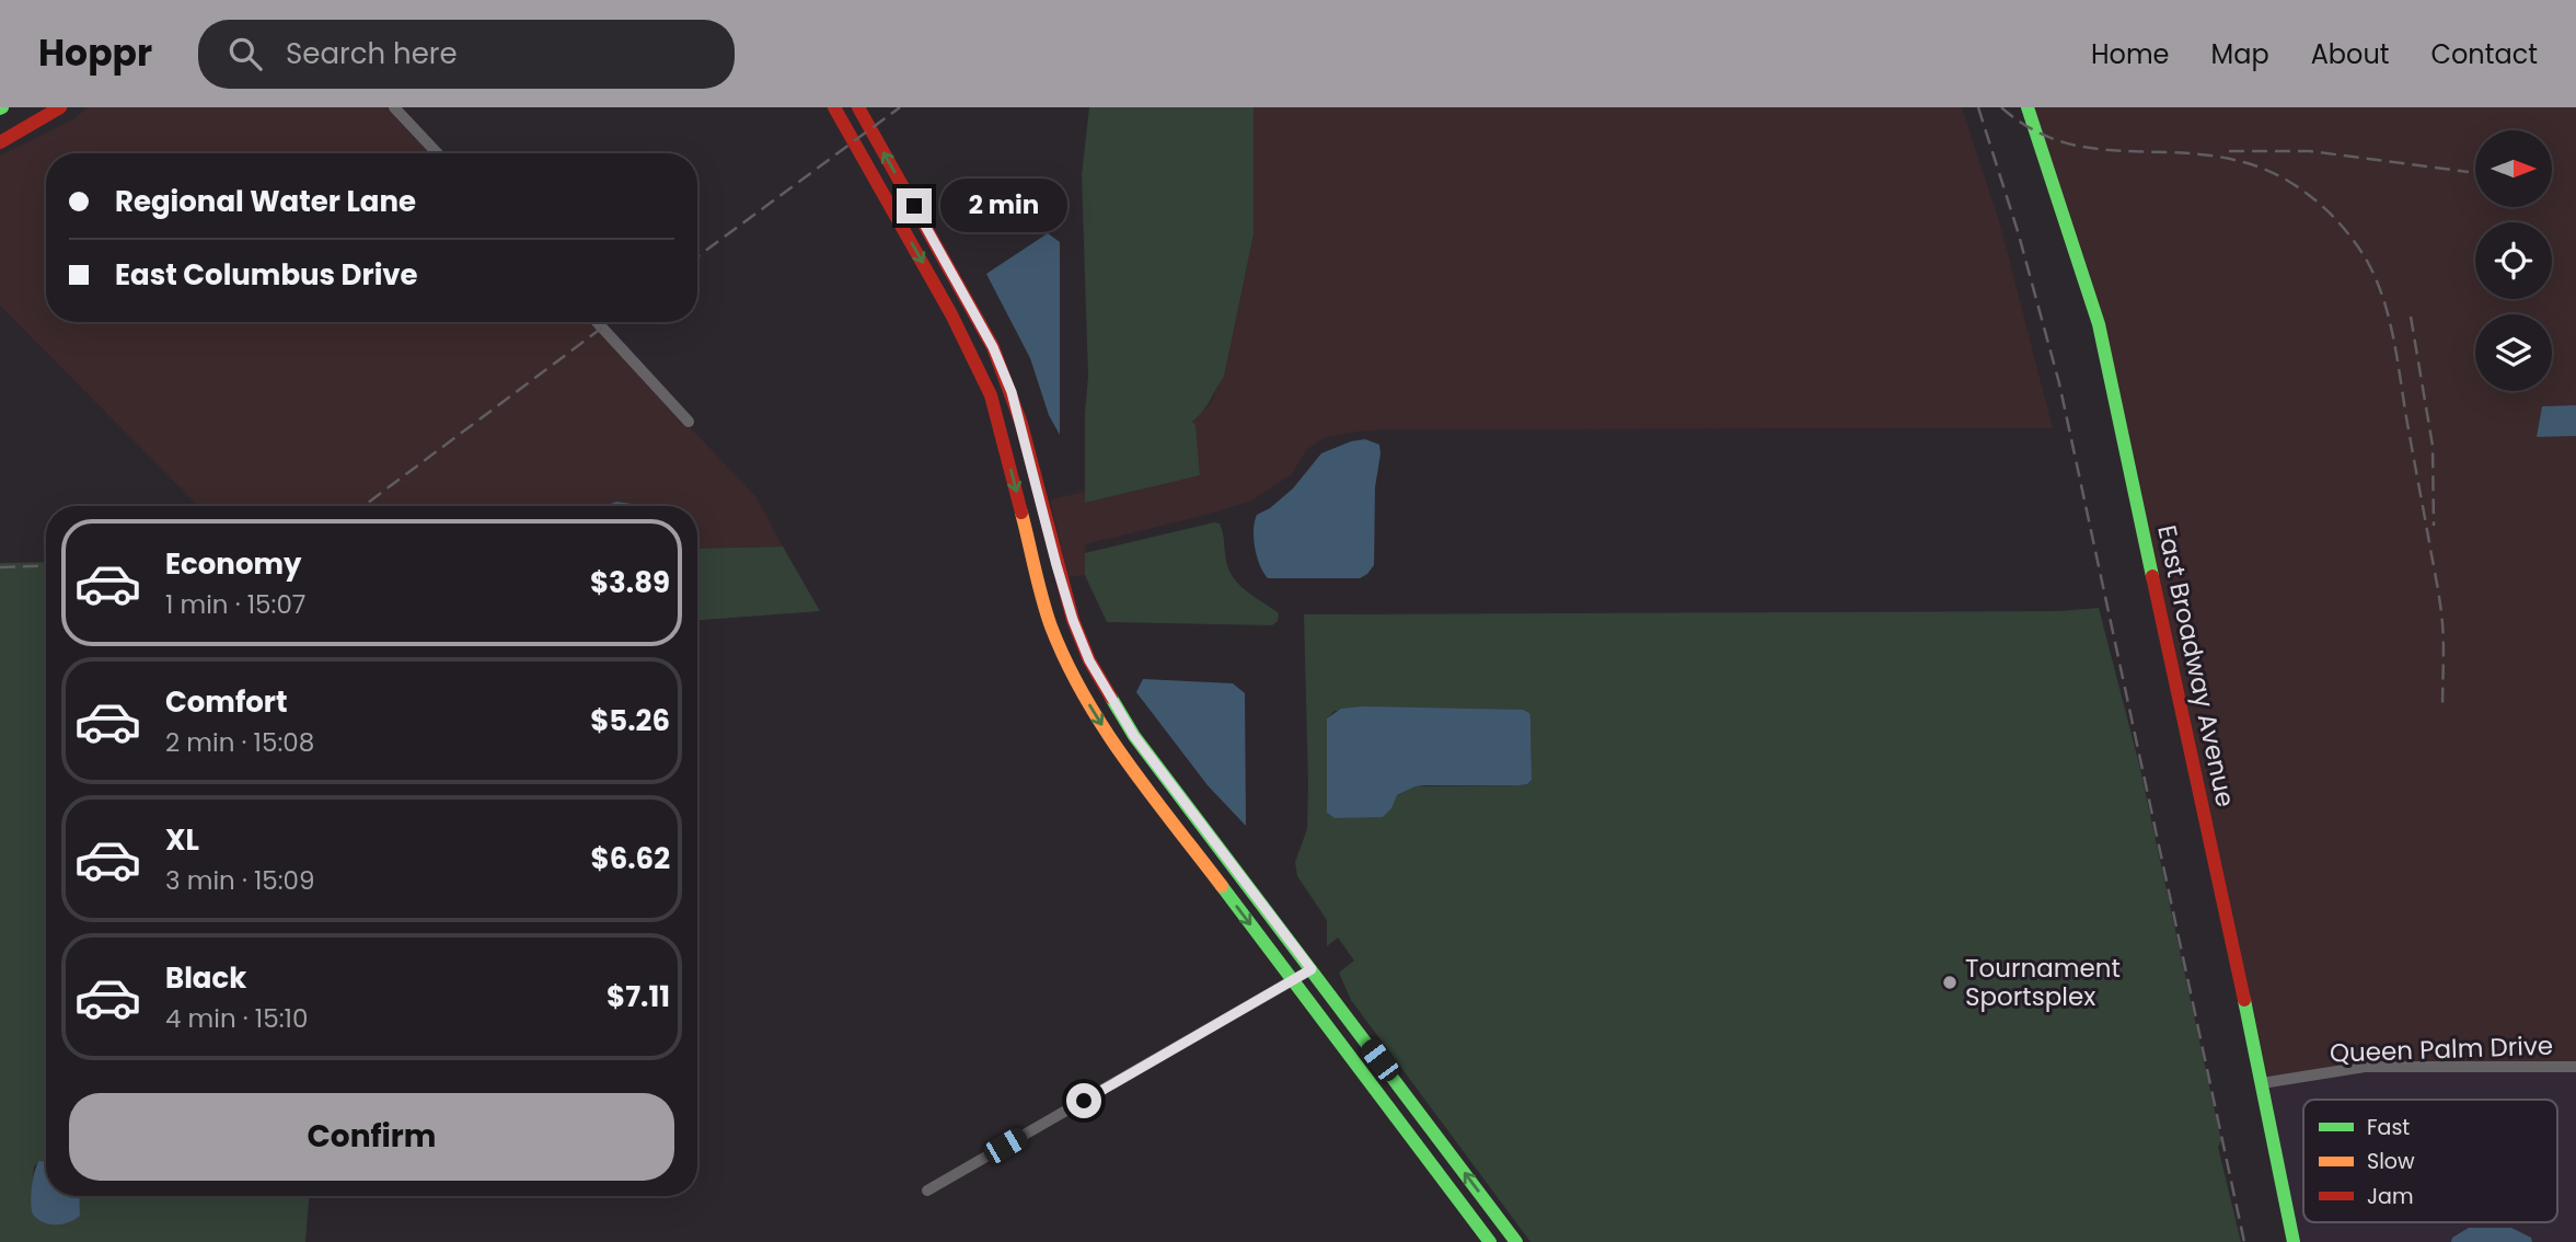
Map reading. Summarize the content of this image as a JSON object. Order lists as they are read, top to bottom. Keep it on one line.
{"streets":{"street":["East Broadway Avenue","Queen Palm Drive"]},"crossings":[["East Broadway Avenue","Queen Palm Drive"]],"places":["Tournament Sportsplex"],"legend":["Fast","Slow","Jam"],"north":"right","page":{"header":"Hoppr","search":"Search here","nav":["Home","Map","About","Contact"],"banner":["Regional Water Lane","East Columbus Drive"],"bubble":"2 min","list":[{"name":"Economy","note":"1 min · 15:07","value":"$3.89"},{"name":"Comfort","note":"2 min · 15:08","value":"$5.26"},{"name":"XL","note":"3 min · 15:09","value":"$6.62"},{"name":"Black","note":"4 min · 15:10","value":"$7.11"}],"buttons":"Confirm"}}
